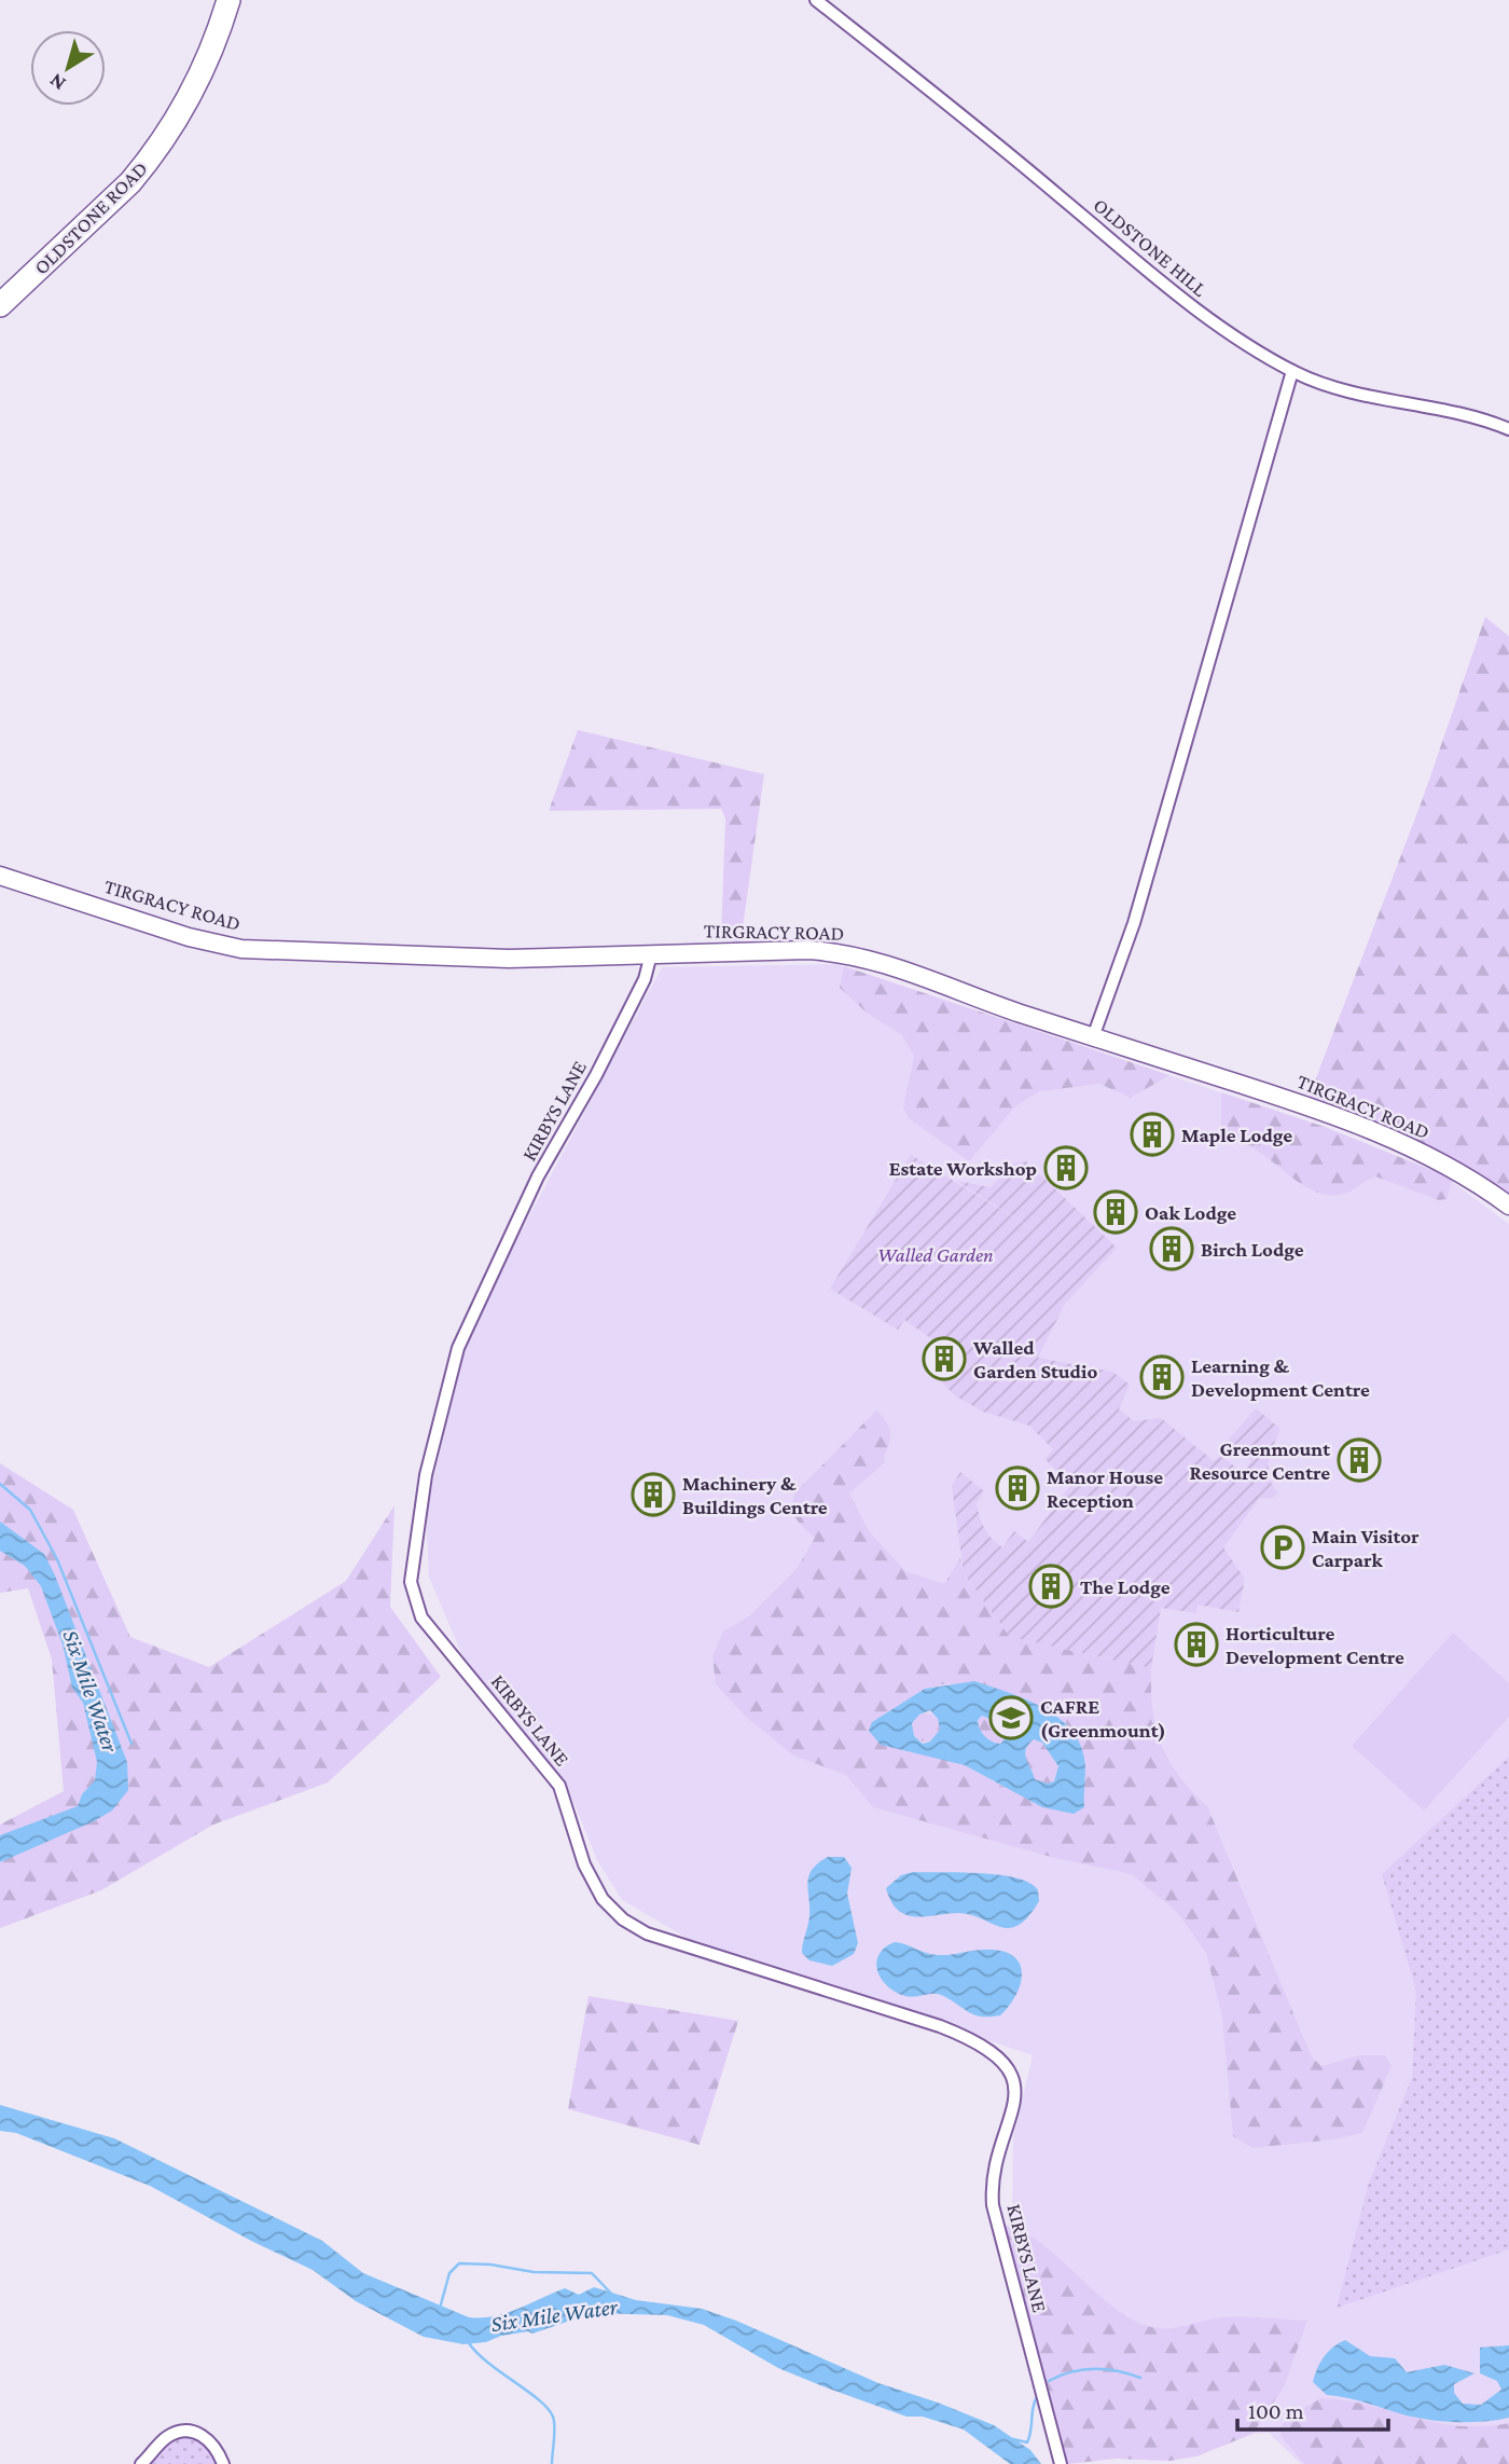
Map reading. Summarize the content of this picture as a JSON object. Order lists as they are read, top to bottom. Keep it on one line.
{"streets":{"highway":["OLDSTONE ROAD"],"street":["OLDSTONE HILL","TIRGRACY ROAD","KIRBYS LANE"]},"crossings":[["TIRGRACY ROAD","KIRBYS LANE"]],"water":["Six Mile Water"],"parks":["Walled Garden"],"places":{"building":["Maple Lodge","Estate Workshop","Oak Lodge","Birch Lodge","Walled Garden Studio","Learning & Development Centre","Greenmount Resource Centre","Manor House Reception","Machinery & Buildings Centre","The Lodge","Horticulture Development Centre"],"parking":["Main Visitor Carpark"],"school or university":["CAFRE (Greenmount)"]},"scale_bar":"100 m","north":"bottom left"}
